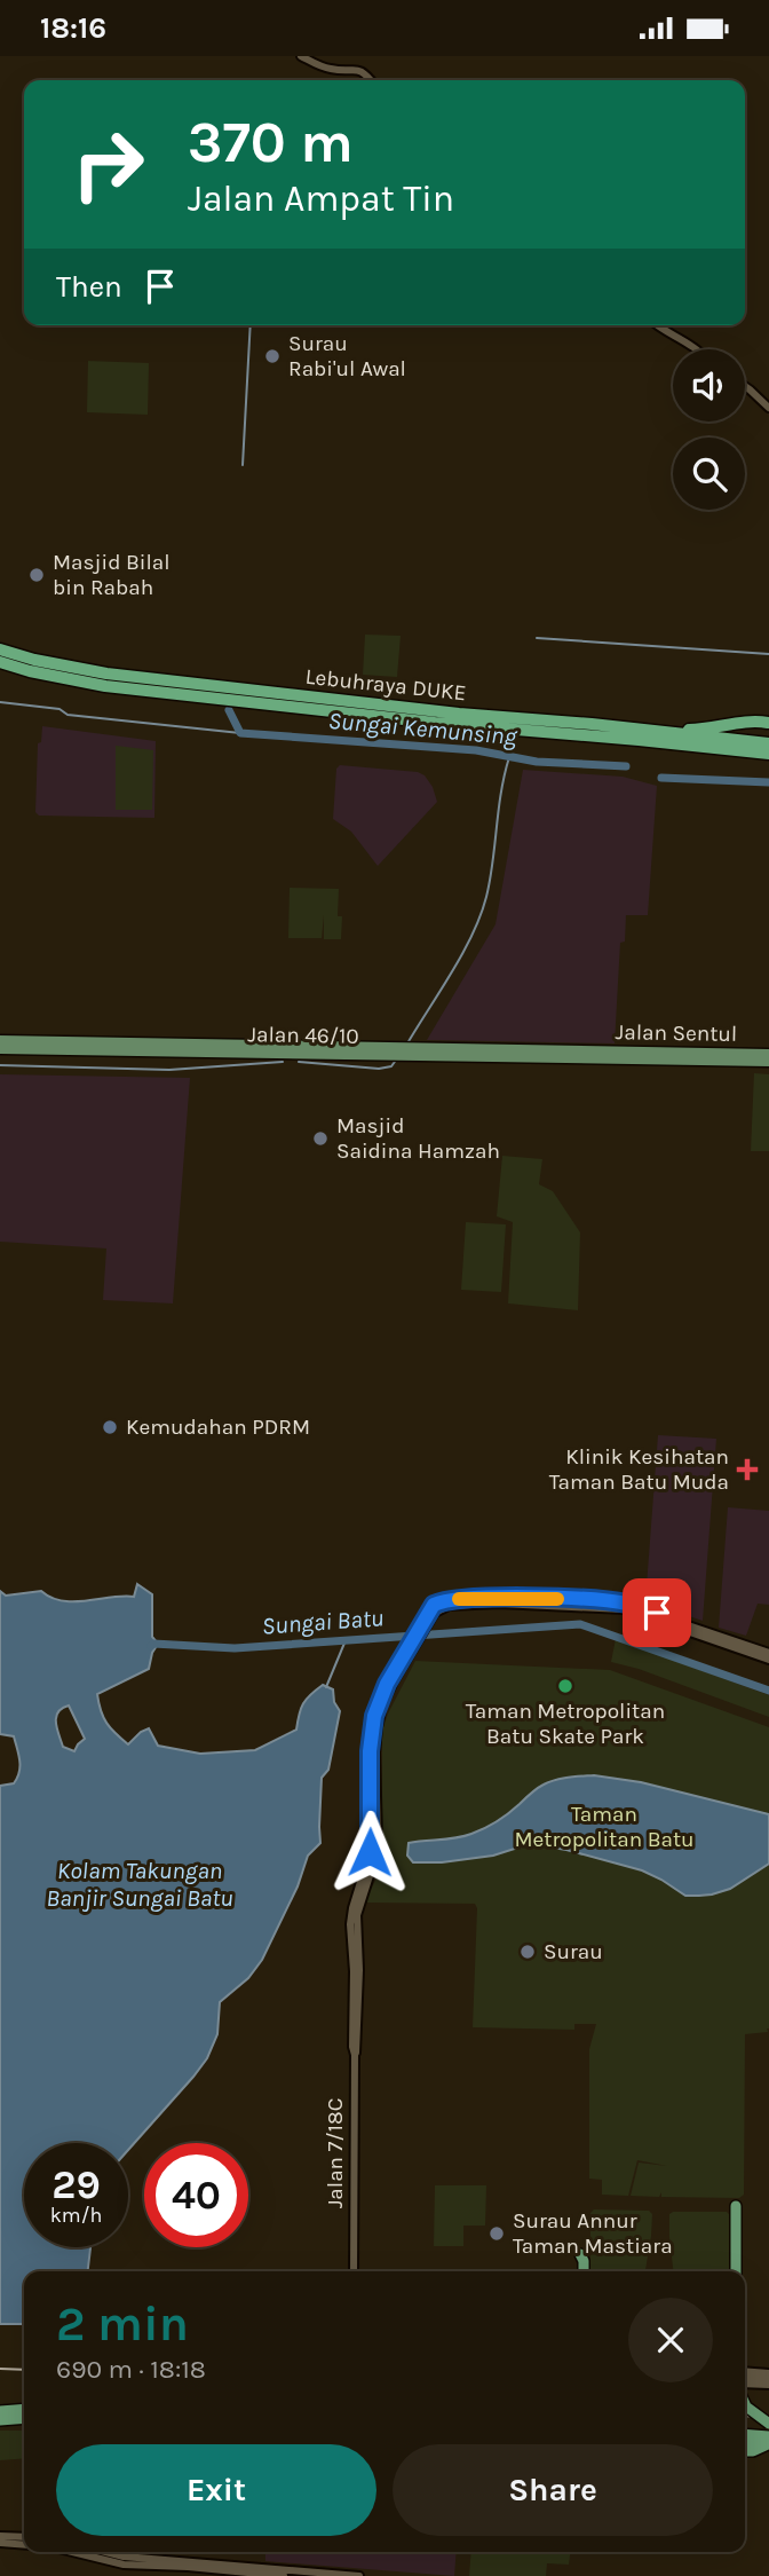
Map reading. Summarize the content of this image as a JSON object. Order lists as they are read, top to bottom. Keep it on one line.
{"streets":{"highway":["Lebuhraya DUKE"],"main road":["Jalan Sentul","Jalan 46/10"],"street":["Jalan 7/18C"]},"crossings":[["Jalan Sentul","Jalan 46/10"]],"water":["Sungai Kemunsing","Sungai Batu","Kolam Takungan Banjir Sungai Batu"],"parks":["Taman Metropolitan Batu"],"places":{"other":["Surau Rabi'ul Awal","Masjid Bilal bin Rabah","Masjid Saidina Hamzah","Kemudahan PDRM","Taman Metropolitan Batu Skate Park","Surau","Surau Annur Taman Mastiara"],"health":["Klinik Kesihatan Taman Batu Muda"]},"page":{"status":"18:16","turn":["370 m","Jalan Ampat Tin"],"then":"Then","speed":"29 km/h","limit":"40","heading":["2 min","690 m · 18:18"],"buttons":["Exit","Share"]}}
